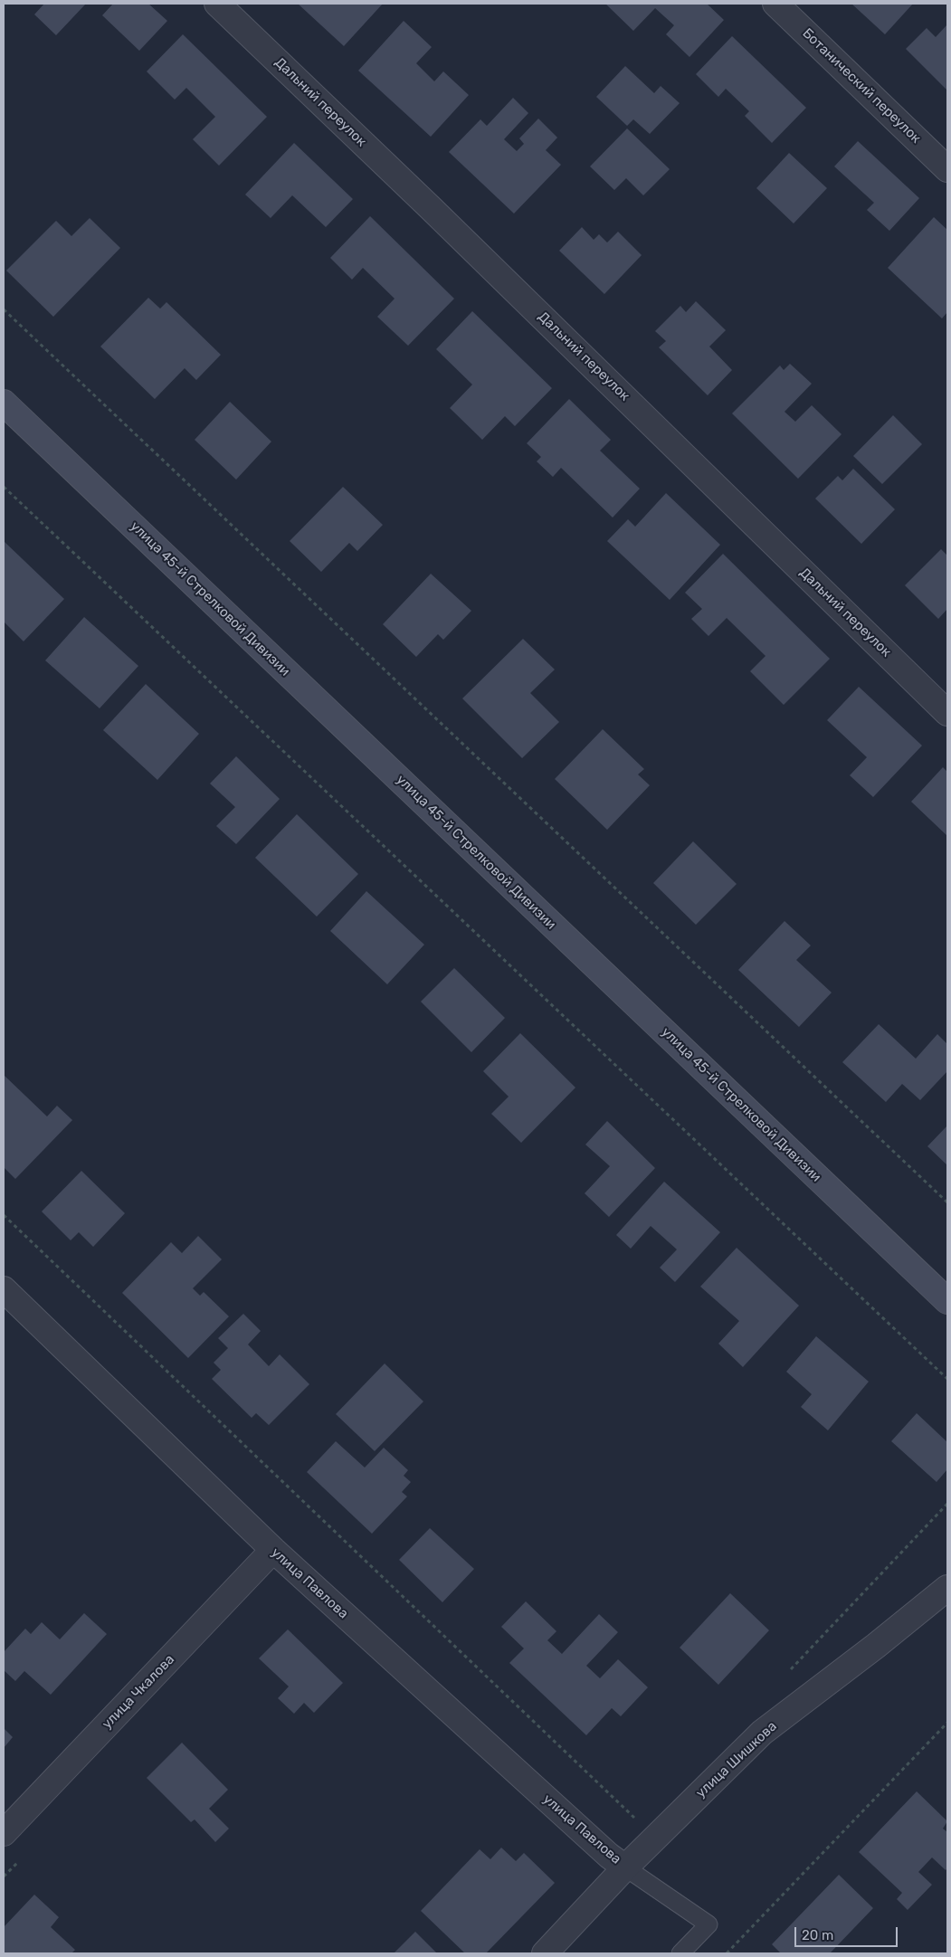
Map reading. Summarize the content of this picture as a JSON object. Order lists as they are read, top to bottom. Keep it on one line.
{"streets":{"main road":["улица 45-й Стрелковой Дивизии"],"street":["Ботанический переулок","Дальний переулок","улица Павлова","улица Чкалова","улица Шишкова"]},"crossings":[["улица Павлова","улица Чкалова"],["улица Павлова","улица Шишкова"]],"scale_bar":"20 m"}
